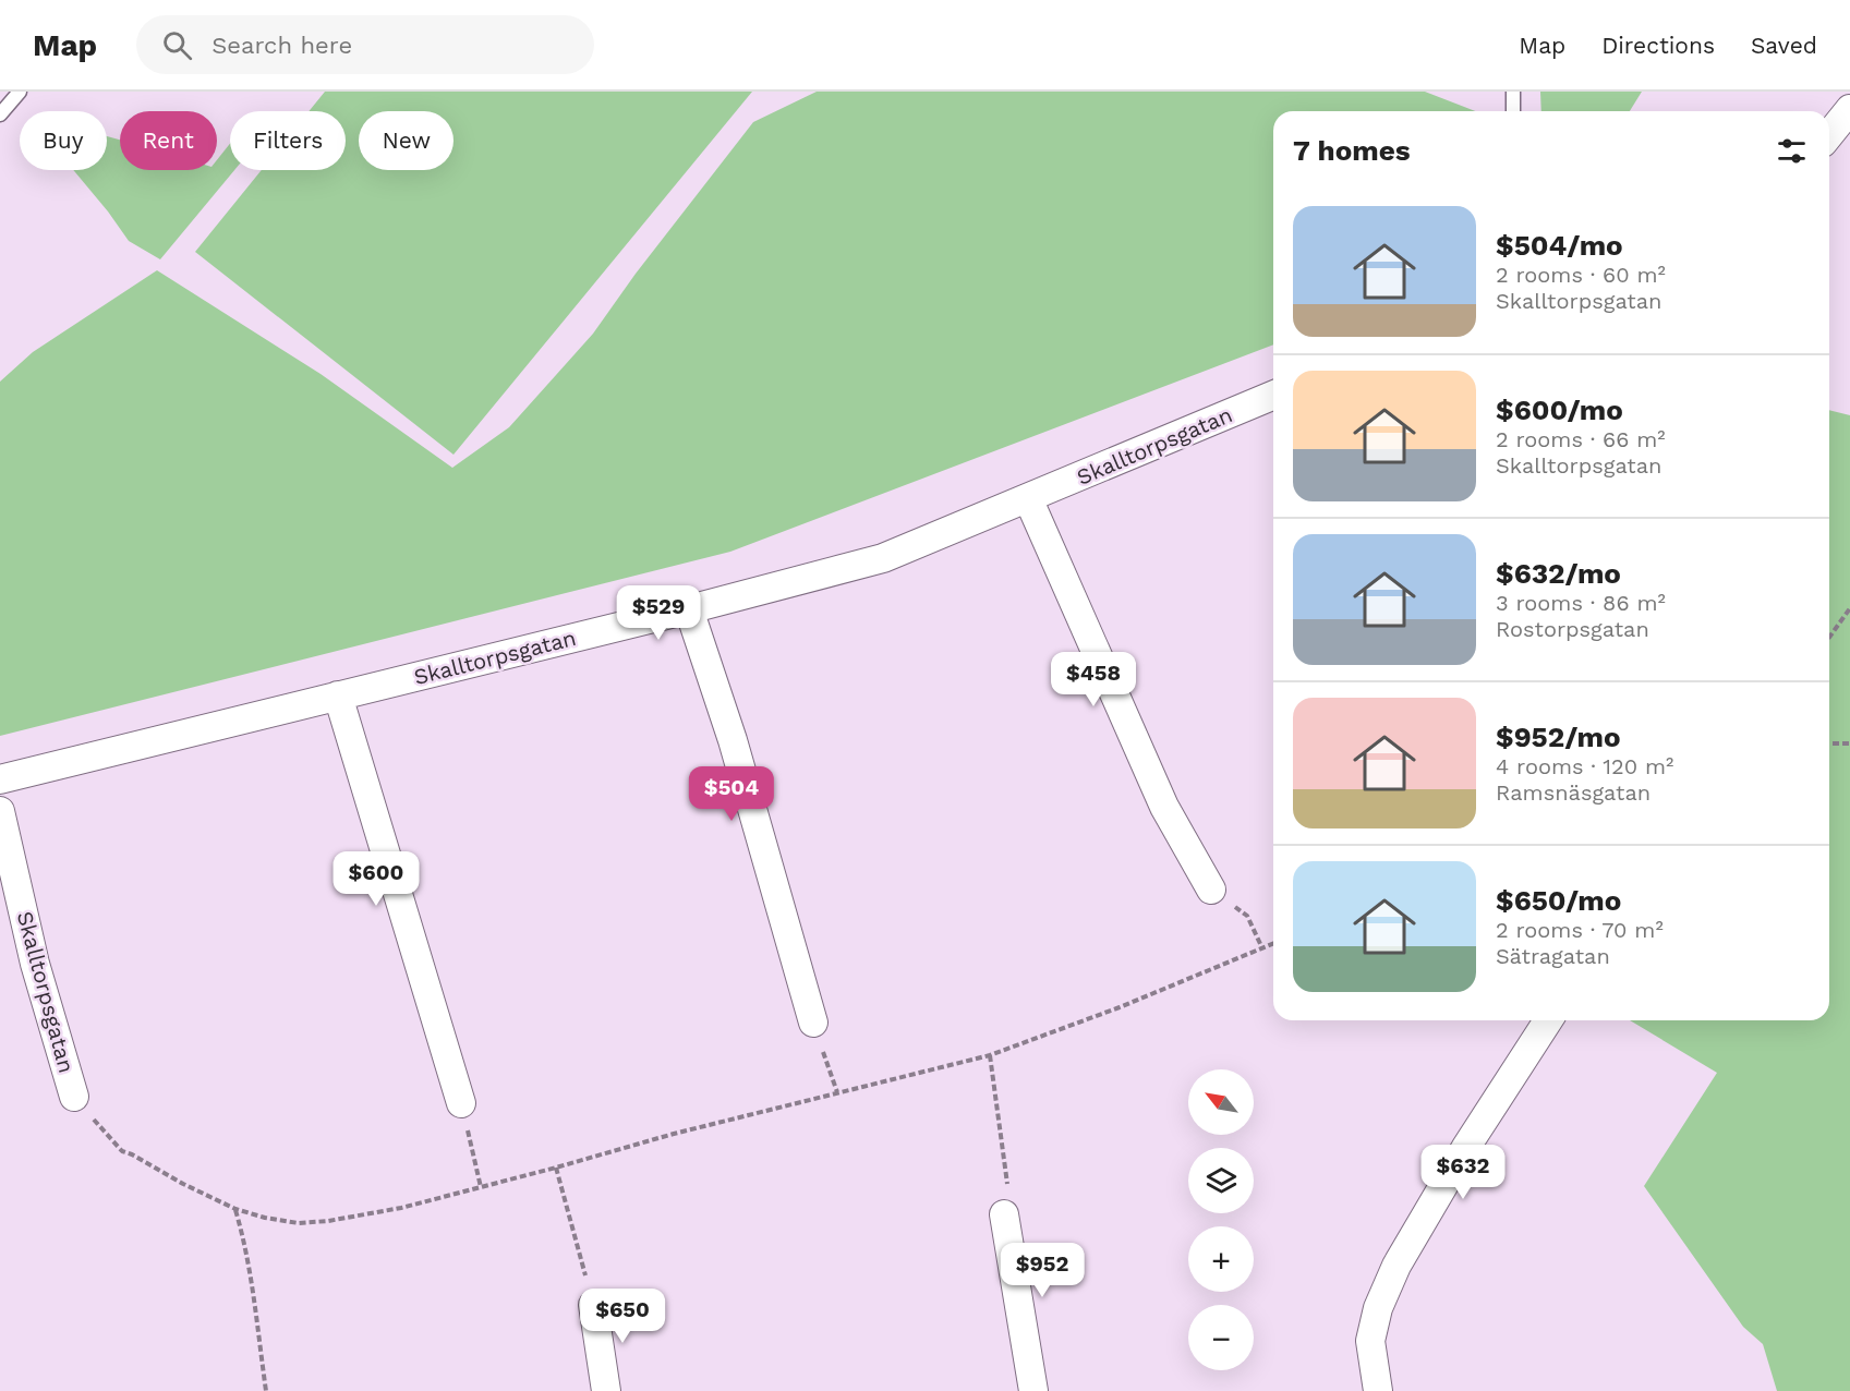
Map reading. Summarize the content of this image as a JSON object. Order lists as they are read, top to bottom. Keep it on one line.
{"streets":{"street":["Skalltorpsgatan"]},"north":"top left","page":{"header":"Map","search":"Search here","nav":["Map","Directions","Saved"],"chip":["Buy","Rent","Filters","New"],"heading":"7 homes","list":[{"name":"$504/mo","note":"2 rooms · 60 m² · Skalltorpsgatan"},{"name":"$600/mo","note":"2 rooms · 66 m² · Skalltorpsgatan"},{"name":"$632/mo","note":"3 rooms · 86 m² · Rostorpsgatan"},{"name":"$952/mo","note":"4 rooms · 120 m² · Ramsnäsgatan"},{"name":"$650/mo","note":"2 rooms · 70 m² · Sätragatan"}],"price":["$529","$458","$504","$600","$632","$952","$650"],"map_buttons":["+","−"]}}
